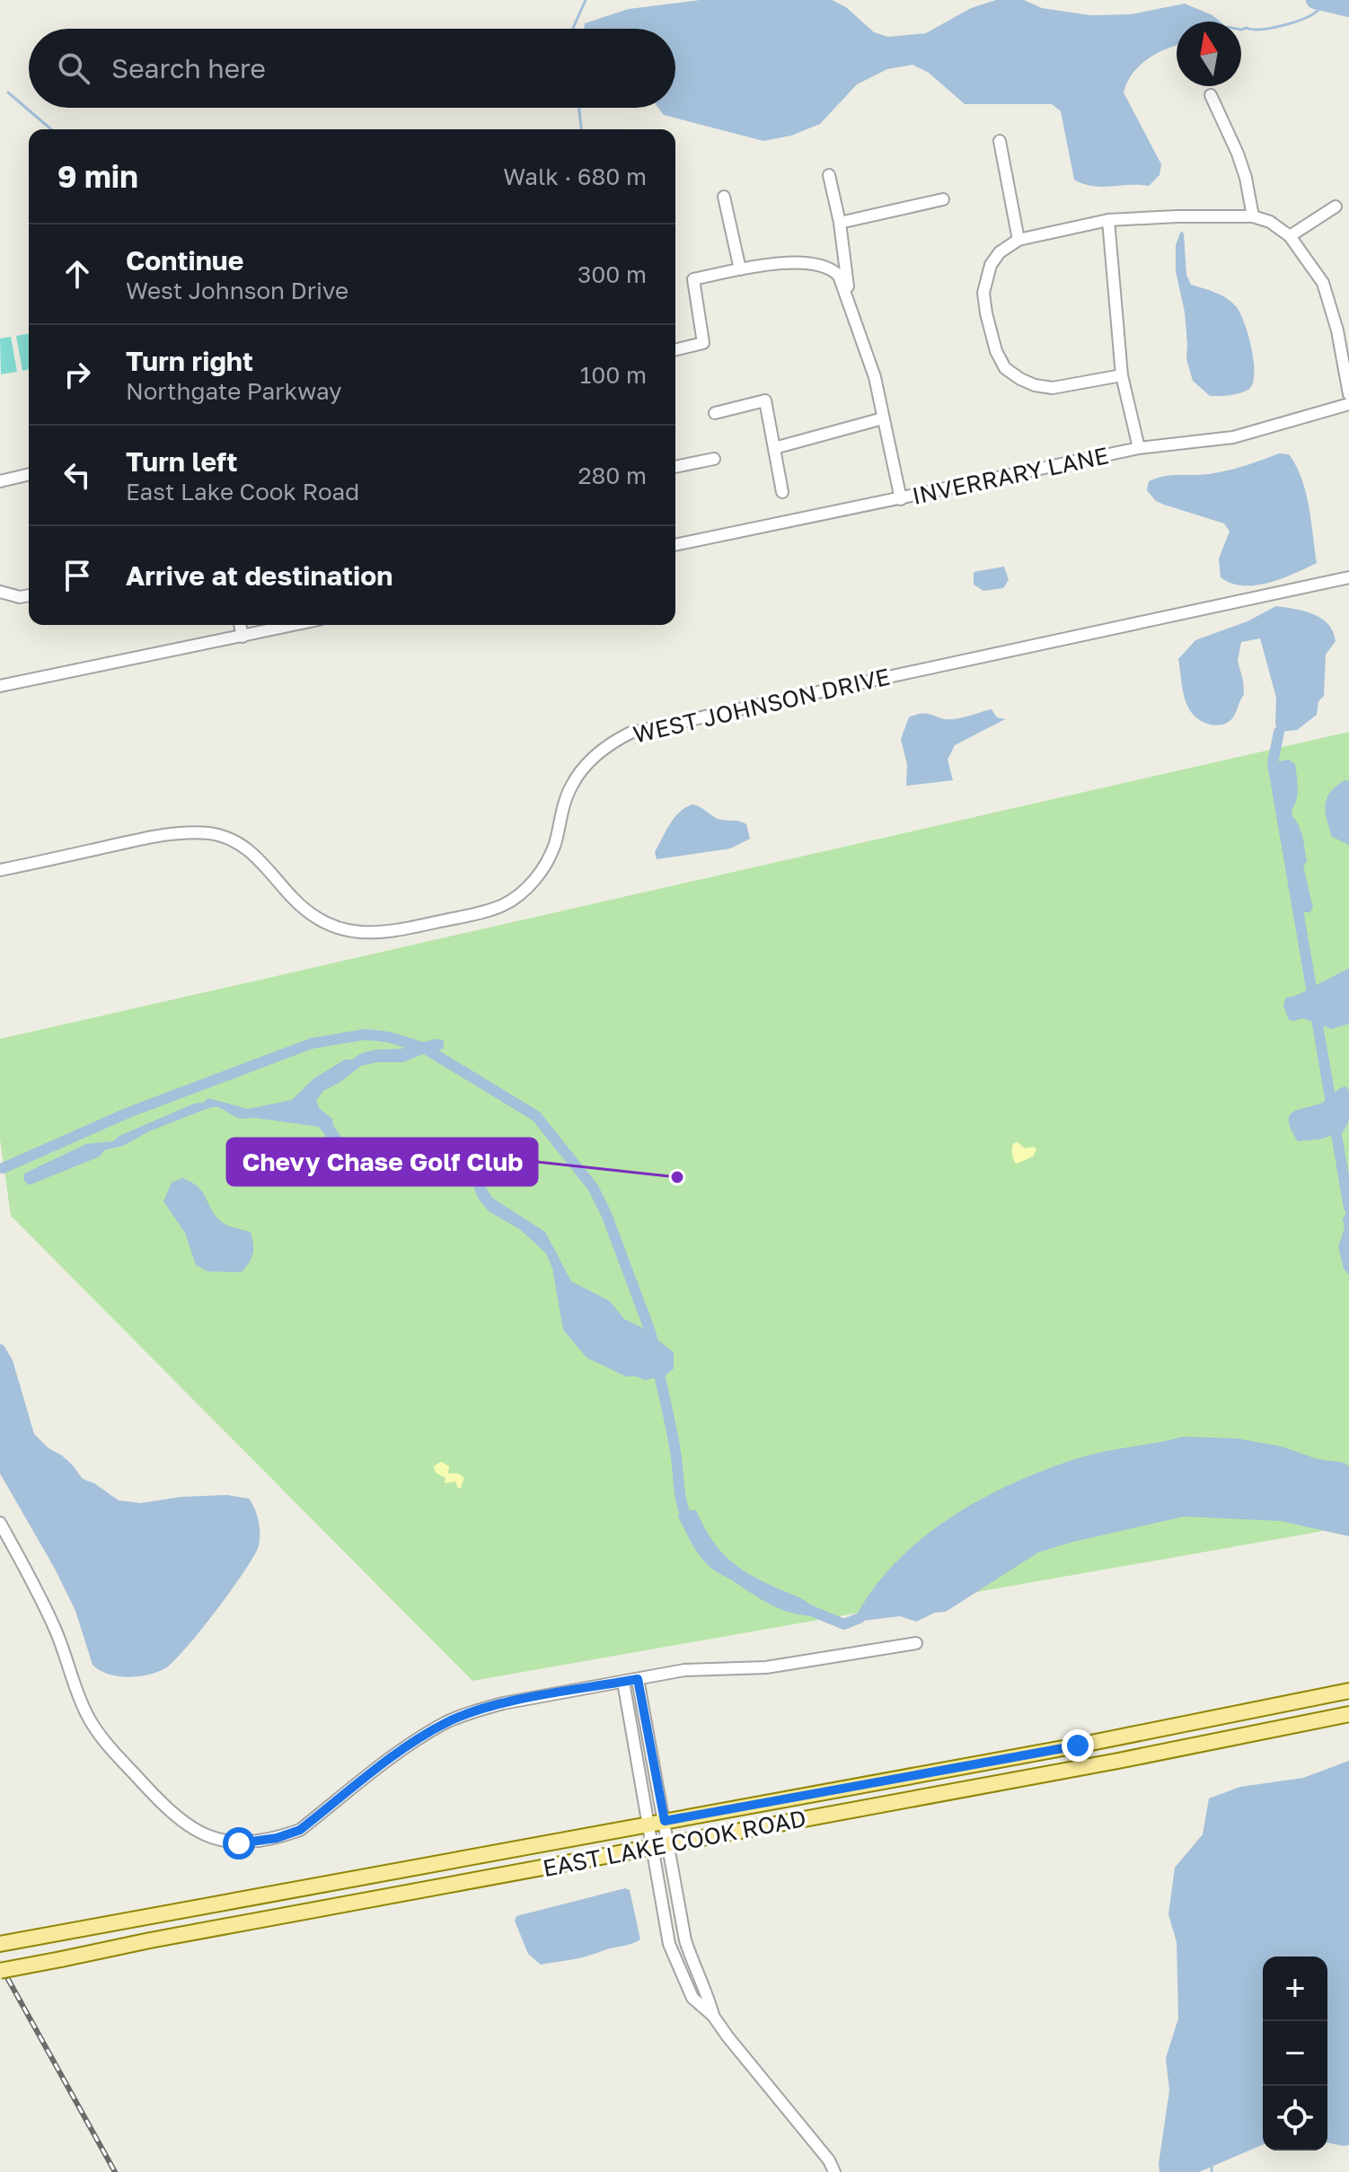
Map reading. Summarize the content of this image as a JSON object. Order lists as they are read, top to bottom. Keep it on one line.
{"streets":{"main road":["EAST LAKE COOK ROAD"],"street":["INVERRARY LANE","WEST JOHNSON DRIVE"]},"places":["Chevy Chase Golf Club"],"north":"top","page":{"search":"Search here","heading":["9 min","Walk · 680 m"],"list":[["Continue","West Johnson Drive","300 m"],["Turn right","Northgate Parkway","100 m"],["Turn left","East Lake Cook Road","280 m"],"Arrive at destination"],"map_buttons":["+","−"]}}
